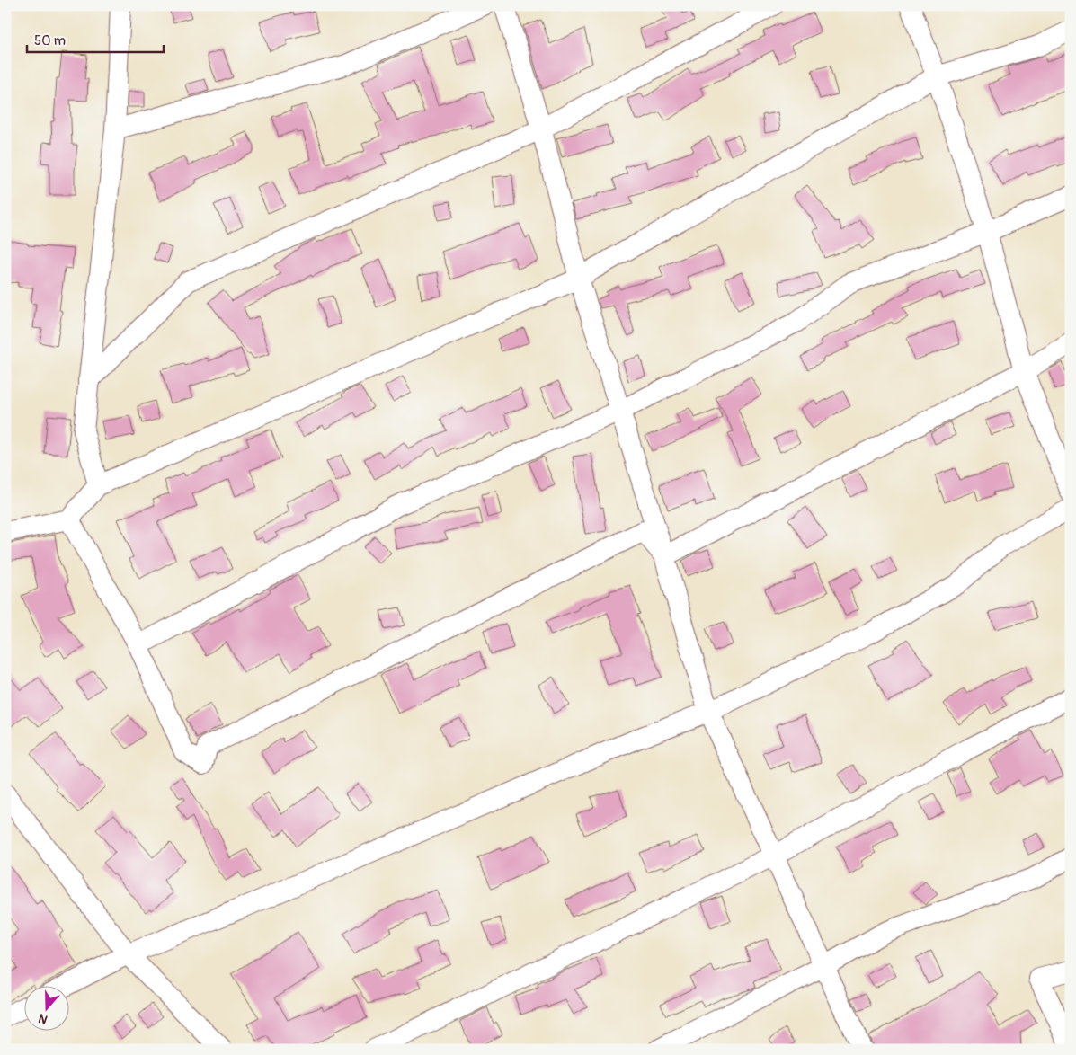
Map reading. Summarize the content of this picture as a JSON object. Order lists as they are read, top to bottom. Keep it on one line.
{"scale_bar":"50 m","north":"bottom"}
